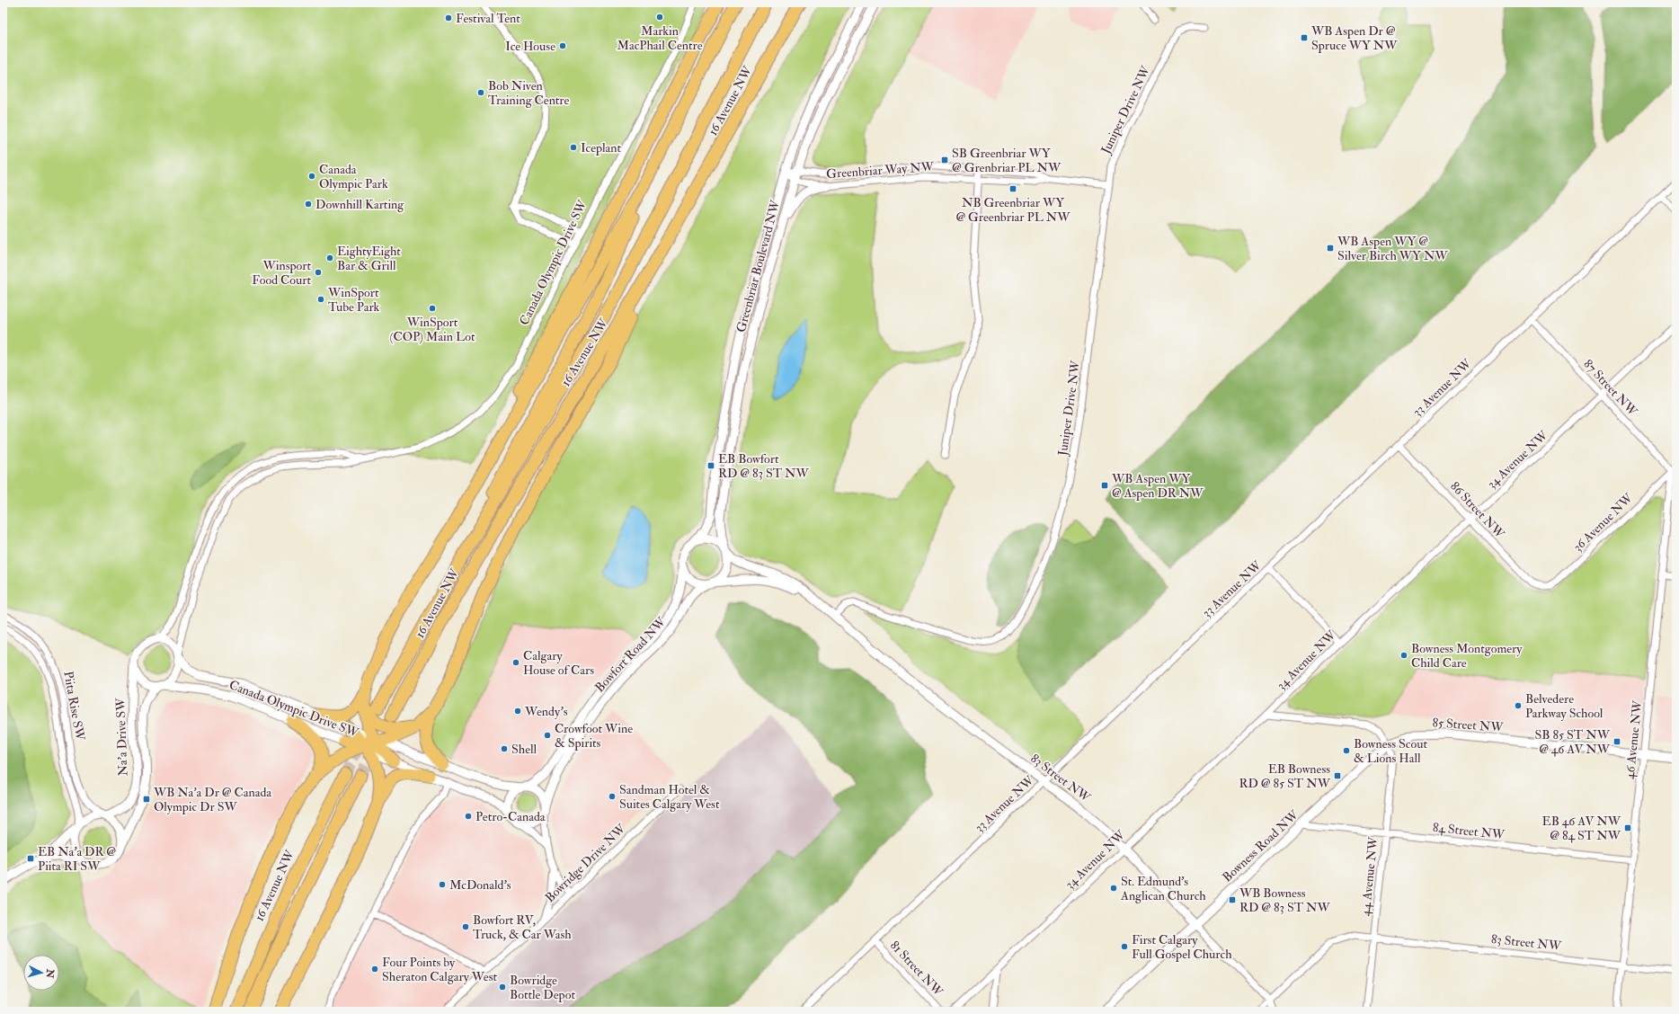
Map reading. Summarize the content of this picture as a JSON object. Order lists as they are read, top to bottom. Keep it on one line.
{"streets":{"highway":["16 Avenue NW"],"street":["Juniper Drive NW","Greenbriar Way NW","Canada Olympic Drive SW","Greenbriar Boulevard NW","33 Avenue NW","87 Street NW","34 Avenue NW","86 Street NW","36 Avenue NW","Bowfort Road NW","Piita Rise SW","85 Street NW","Na'a Drive SW","46 Avenue NW","83 Street NW","84 Street NW","Bowness Road NW","Bowridge Drive NW","44 Avenue NW","81 Street NW"]},"crossings":[["Juniper Drive NW","Greenbriar Way NW"],["Juniper Drive NW","83 Street NW"],["Greenbriar Way NW","Greenbriar Boulevard NW"],["Canada Olympic Drive SW","Na'a Drive SW"],["Greenbriar Boulevard NW","Bowfort Road NW"],["Greenbriar Boulevard NW","83 Street NW"],["33 Avenue NW","87 Street NW"],["33 Avenue NW","86 Street NW"],["33 Avenue NW","83 Street NW"],["33 Avenue NW","81 Street NW"],["87 Street NW","34 Avenue NW"],["87 Street NW","36 Avenue NW"],["87 Street NW","46 Avenue NW"],["34 Avenue NW","86 Street NW"],["34 Avenue NW","83 Street NW"],["86 Street NW","36 Avenue NW"],["36 Avenue NW","46 Avenue NW"],["Bowfort Road NW","83 Street NW"],["Bowfort Road NW","Bowridge Drive NW"],["Piita Rise SW","Na'a Drive SW"],["85 Street NW","46 Avenue NW"],["85 Street NW","Bowness Road NW"],["85 Street NW","44 Avenue NW"],["46 Avenue NW","83 Street NW"],["46 Avenue NW","84 Street NW"],["83 Street NW","Bowness Road NW"],["83 Street NW","44 Avenue NW"],["84 Street NW","Bowness Road NW"],["84 Street NW","44 Avenue NW"],["Bowness Road NW","44 Avenue NW"]],"places":{"other":["Markin MacPhail Centre","Festival Tent","Ice House","Bob Niven Training Centre","Iceplant","Canada Olympic Park","Downhill Karting","EightyEight Bar & Grill","Winsport Food Court","WinSport Tube Park","WinSport (COP) Main Lot","Bowness Montgomery Child Care","Calgary House of Cars","Belvedere Parkway School","Wendy's","Crowfoot Wine & Spirits","Shell","Bowness Scout & Lions Hall","Sandman Hotel & Suites Calgary West","Petro-Canada","McDonald's","St. Edmund's Anglican Church","Bowfort RV, Truck, & Car Wash","First Calgary Full Gospel Church","Four Points by Sheraton Calgary West","Bowridge Bottle Depot"],"transit":["WB Aspen Dr @ Spruce WY NW","SB Greenbriar WY @ Grenbriar PL NW","NB Greenbriar WY @ Greenbriar PL NW","WB Aspen WY @ Silver Birch WY NW","EB Bowfort RD @ 83 ST NW","WB Aspen WY @ Aspen DR NW","SB 85 ST NW @ 46 AV NW","EB Bowness RD @ 85 ST NW","WB Na'a Dr @ Canada Olympic Dr SW","EB 46 AV NW @ 84 ST NW","EB Na'a DR @ Piita RI SW","WB Bowness RD @ 83 ST NW"]},"north":"right"}
